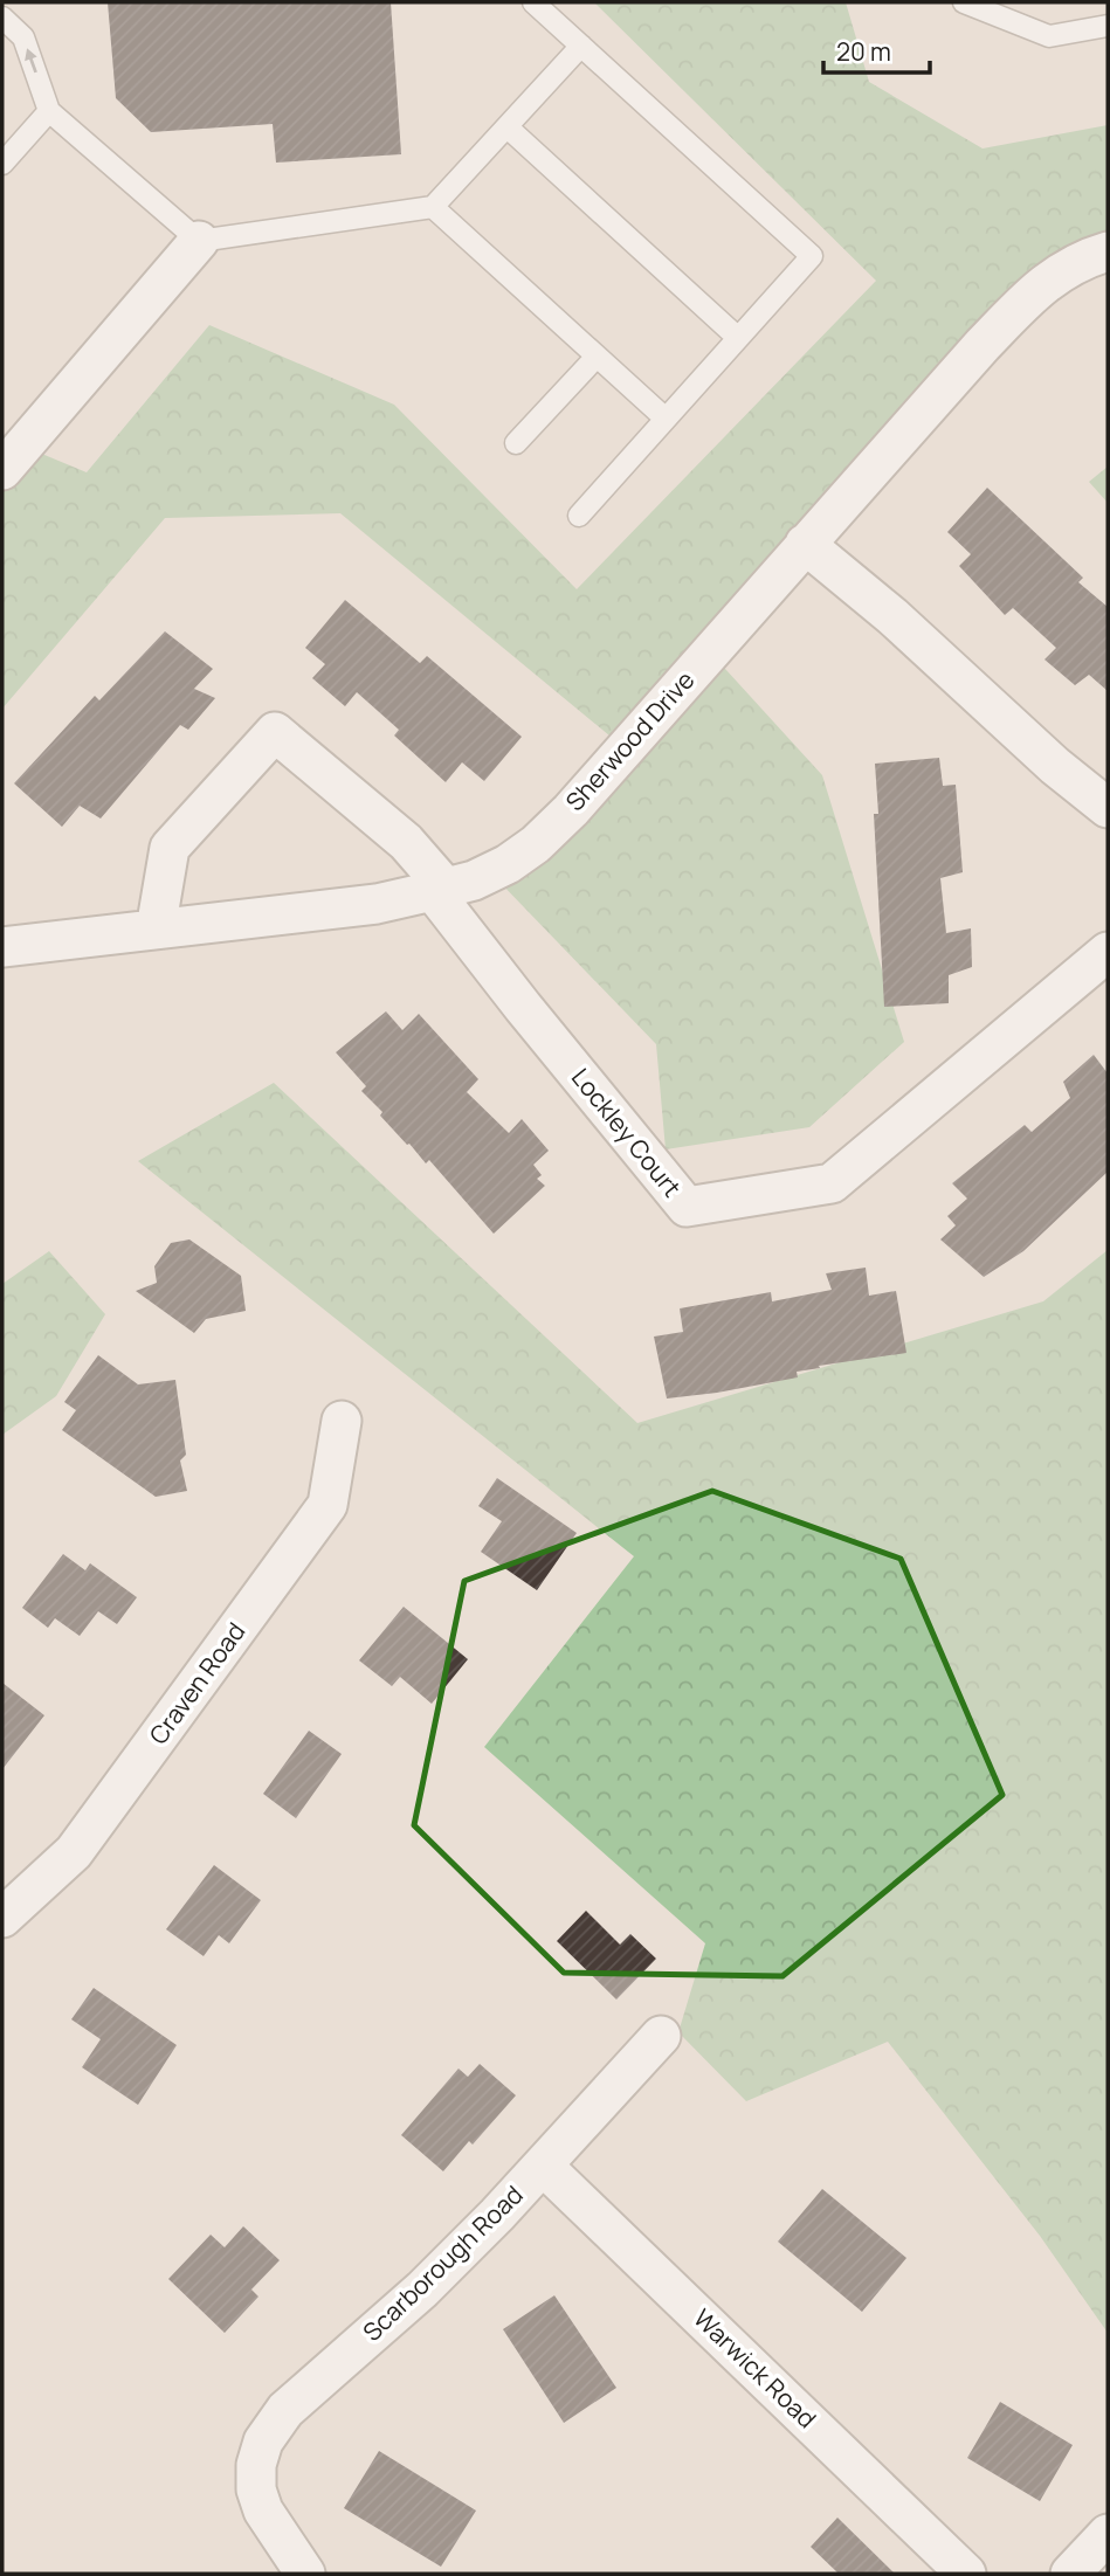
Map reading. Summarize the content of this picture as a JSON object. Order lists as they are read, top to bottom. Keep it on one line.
{"streets":{"street":["Sherwood Drive","Lockley Court","Craven Road","Scarborough Road","Warwick Road"]},"crossings":[["Sherwood Drive","Lockley Court"],["Scarborough Road","Warwick Road"]],"scale_bar":"20 m"}
